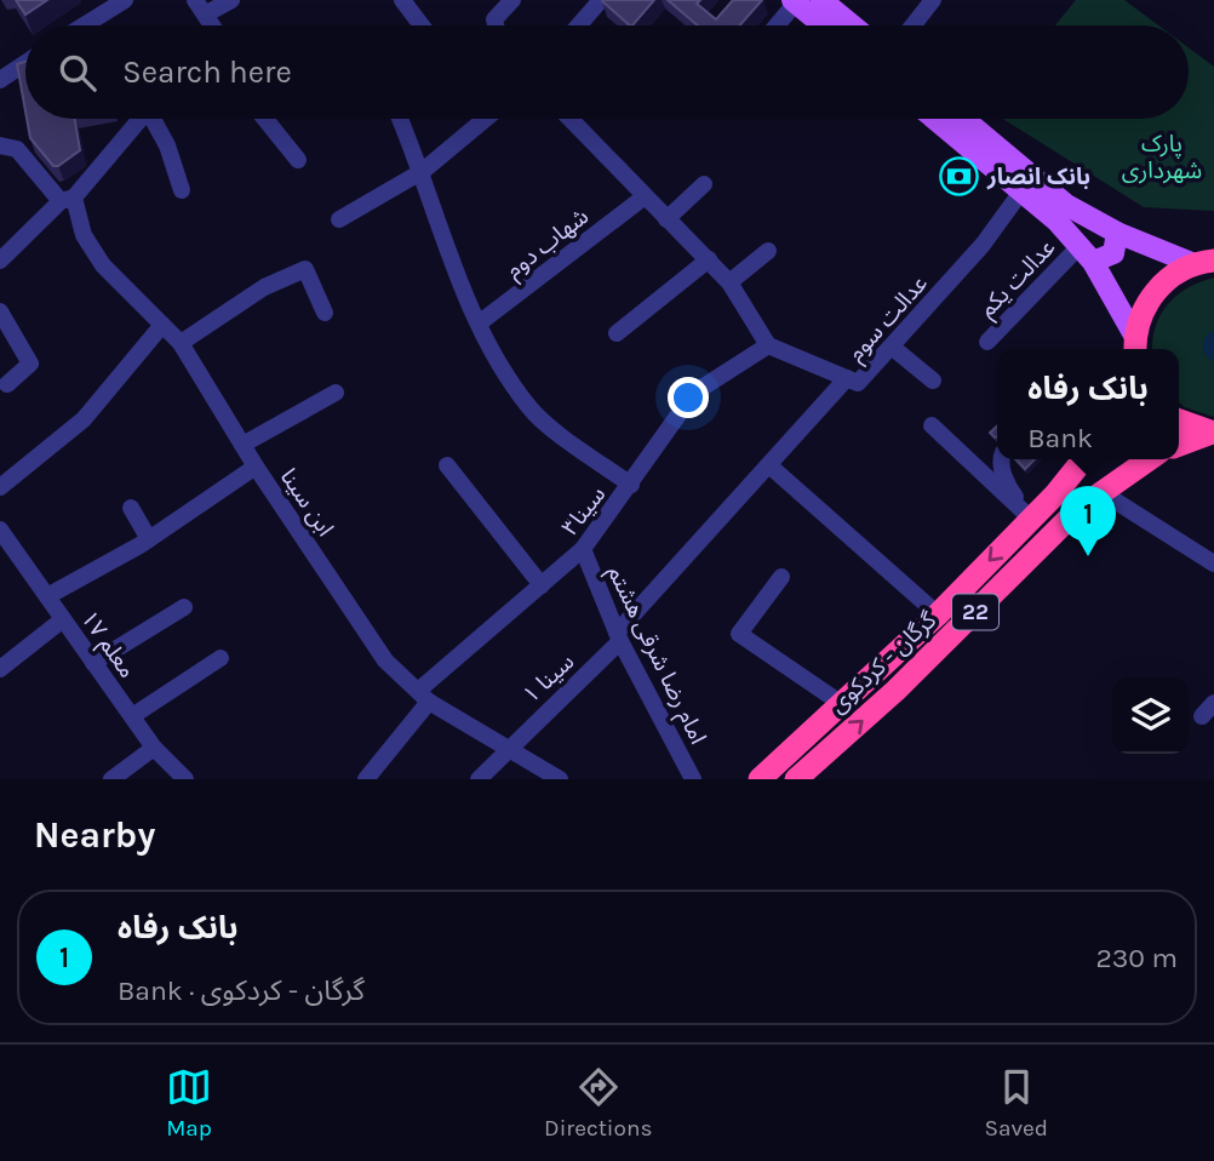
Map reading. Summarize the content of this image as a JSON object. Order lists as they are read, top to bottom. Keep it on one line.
{"streets":{"highway":["22","گرگان - کردکوی"],"street":["شهاب دوم","عدالت یکم","عدالت سوم","ابن سینا","سینا۳","معلم ۱۷","امام رضا شرقی هشتم","سینا ۱"]},"crossings":[["عدالت سوم","سینا۳"],["عدالت سوم","سینا ۱"],["ابن سینا","سینا۳"],["ابن سینا","سینا ۱"],["سینا۳","امام رضا شرقی هشتم"],["امام رضا شرقی هشتم","سینا ۱"]],"parks":["پارک شهرداری"],"places":{"bank":["بانک انصار"]},"page":{"search":"Search here","popup":["بانک رفاه","Bank"],"pins":"1","heading":"Nearby","list":[{"mark":"1","name":"بانک رفاه","note":"Bank · گرگان - کردکوی","value":"230 m"}],"nav":["Map","Directions","Saved"]}}
